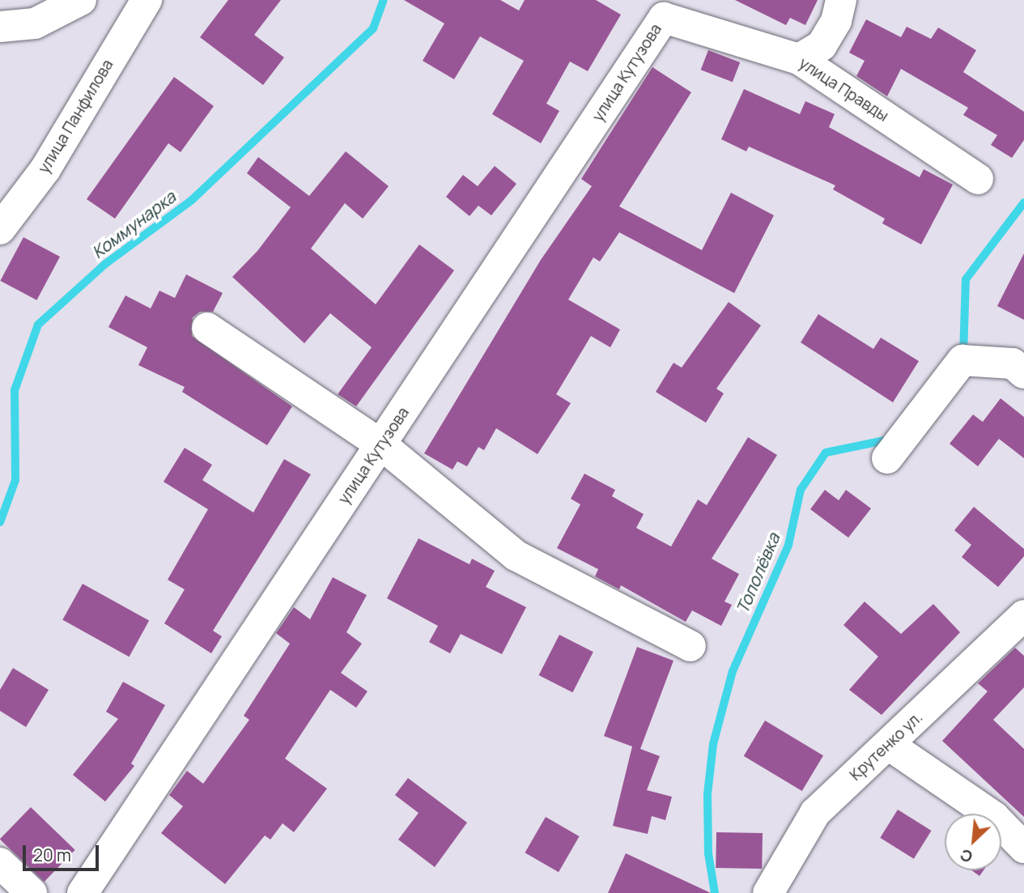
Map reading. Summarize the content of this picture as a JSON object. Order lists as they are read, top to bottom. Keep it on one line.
{"streets":{"street":["улица Кутузова","улица Правды","улица Панфилова","Крутенко ул."]},"crossings":[["улица Кутузова","улица Правды"]],"water":["Коммунарка","Тополёвка"],"scale_bar":"20 m","north":"bottom left"}
